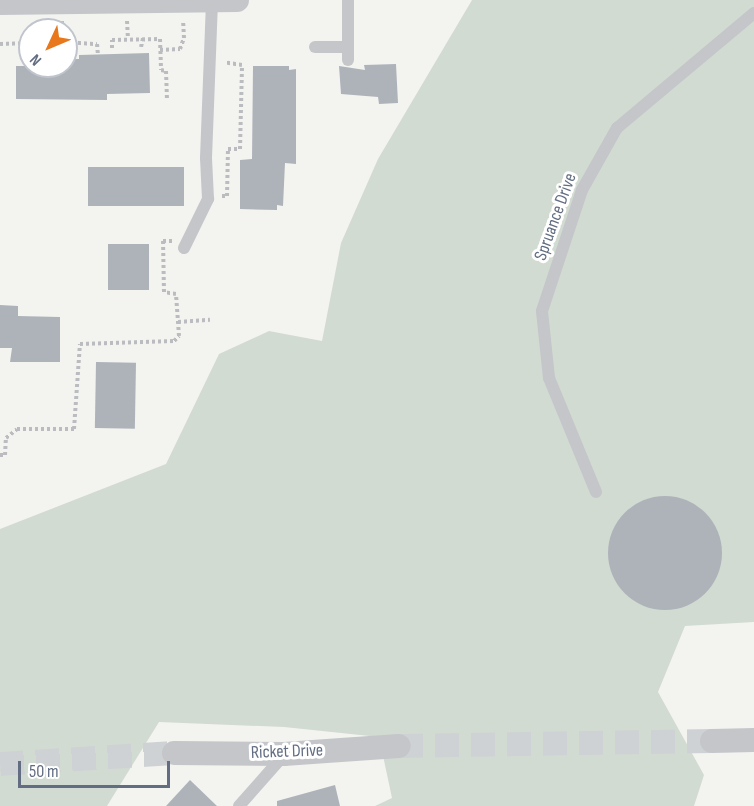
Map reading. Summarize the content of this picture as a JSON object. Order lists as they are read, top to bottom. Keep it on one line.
{"streets":{"street":["Ricket Drive"],"lane":["Spruance Drive"]},"scale_bar":"50 m","north":"bottom left"}
